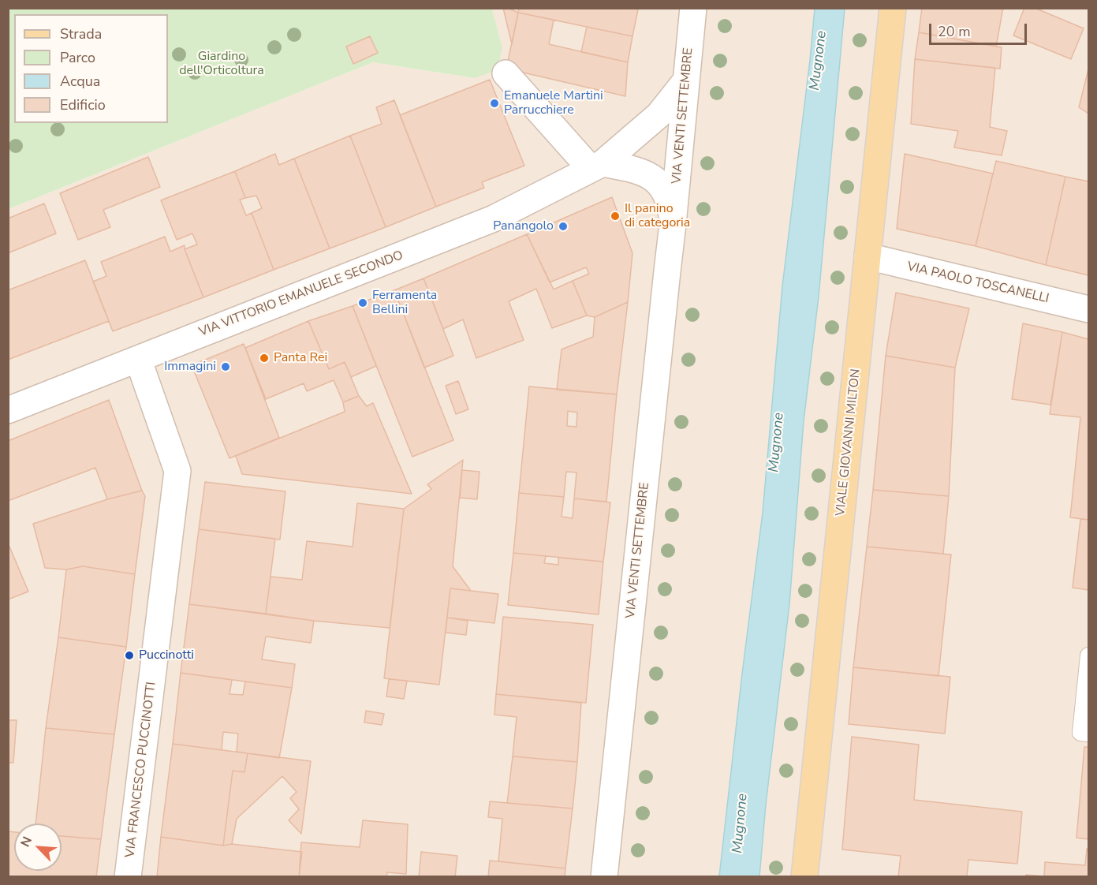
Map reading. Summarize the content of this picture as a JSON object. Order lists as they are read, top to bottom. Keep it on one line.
{"streets":{"main road":["VIALE GIOVANNI MILTON"],"street":["VIA VENTI SETTEMBRE","VIA PAOLO TOSCANELLI","VIA VITTORIO EMANUELE SECONDO","VIA FRANCESCO PUCCINOTTI"]},"crossings":[["VIA VENTI SETTEMBRE","VIA VITTORIO EMANUELE SECONDO"],["VIA PAOLO TOSCANELLI","VIALE GIOVANNI MILTON"],["VIA VITTORIO EMANUELE SECONDO","VIA FRANCESCO PUCCINOTTI"]],"water":["Mugnone"],"parks":["Giardino dell'Orticoltura"],"places":["Emanuele Martini Parrucchiere","Il panino di categoria","Panangolo","Ferramenta Bellini","Panta Rei","Immagini","Puccinotti"],"legend":["Strada","Parco","Acqua","Edificio"],"scale_bar":"20 m","north":"top left"}
